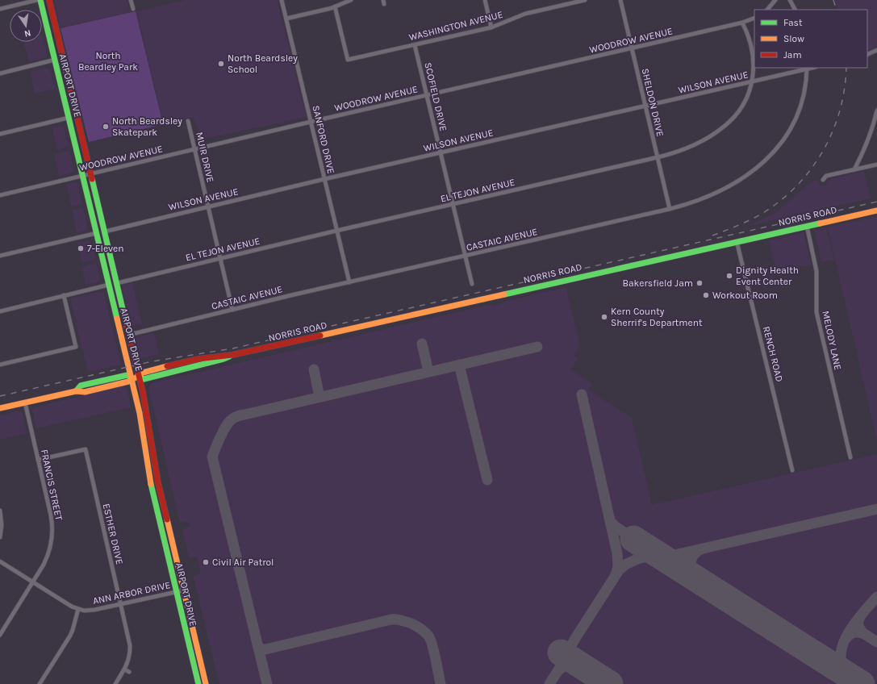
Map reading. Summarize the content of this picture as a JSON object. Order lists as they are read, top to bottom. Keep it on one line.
{"streets":{"main road":["AIRPORT DRIVE","NORRIS ROAD"],"street":["WASHINGTON AVENUE","WOODROW AVENUE","WILSON AVENUE","SCOFIELD DRIVE","SHELDON DRIVE","SANFORD DRIVE","MUIR DRIVE","EL TEJON AVENUE","CASTAIC AVENUE","MELODY LANE","RENCH ROAD","FRANCIS STREET","ESTHER DRIVE","ANN ARBOR DRIVE"]},"crossings":[["WASHINGTON AVENUE","SCOFIELD DRIVE"],["WOODROW AVENUE","AIRPORT DRIVE"],["WOODROW AVENUE","SCOFIELD DRIVE"],["WOODROW AVENUE","SHELDON DRIVE"],["WOODROW AVENUE","SANFORD DRIVE"],["WOODROW AVENUE","MUIR DRIVE"],["WOODROW AVENUE","EL TEJON AVENUE"],["WILSON AVENUE","AIRPORT DRIVE"],["WILSON AVENUE","SCOFIELD DRIVE"],["WILSON AVENUE","SHELDON DRIVE"],["WILSON AVENUE","SANFORD DRIVE"],["WILSON AVENUE","MUIR DRIVE"],["WILSON AVENUE","EL TEJON AVENUE"],["WILSON AVENUE","CASTAIC AVENUE"],["AIRPORT DRIVE","EL TEJON AVENUE"],["AIRPORT DRIVE","NORRIS ROAD"],["AIRPORT DRIVE","CASTAIC AVENUE"],["AIRPORT DRIVE","ANN ARBOR DRIVE"],["SCOFIELD DRIVE","EL TEJON AVENUE"],["SCOFIELD DRIVE","CASTAIC AVENUE"],["SHELDON DRIVE","EL TEJON AVENUE"],["SHELDON DRIVE","CASTAIC AVENUE"],["SANFORD DRIVE","EL TEJON AVENUE"],["SANFORD DRIVE","CASTAIC AVENUE"],["MUIR DRIVE","EL TEJON AVENUE"],["MUIR DRIVE","CASTAIC AVENUE"],["NORRIS ROAD","MELODY LANE"],["NORRIS ROAD","RENCH ROAD"],["NORRIS ROAD","FRANCIS STREET"],["FRANCIS STREET","ESTHER DRIVE"],["FRANCIS STREET","ANN ARBOR DRIVE"],["ESTHER DRIVE","ANN ARBOR DRIVE"]],"parks":["North Beardley Park"],"places":["North Beardsley School","North Beardsley Skatepark","7-Eleven","Dignity Health Event Center","Bakersfield Jam","Workout Room","Kern County Sherrif's Department","Civil Air Patrol"],"legend":["Fast","Slow","Jam"],"north":"bottom"}
